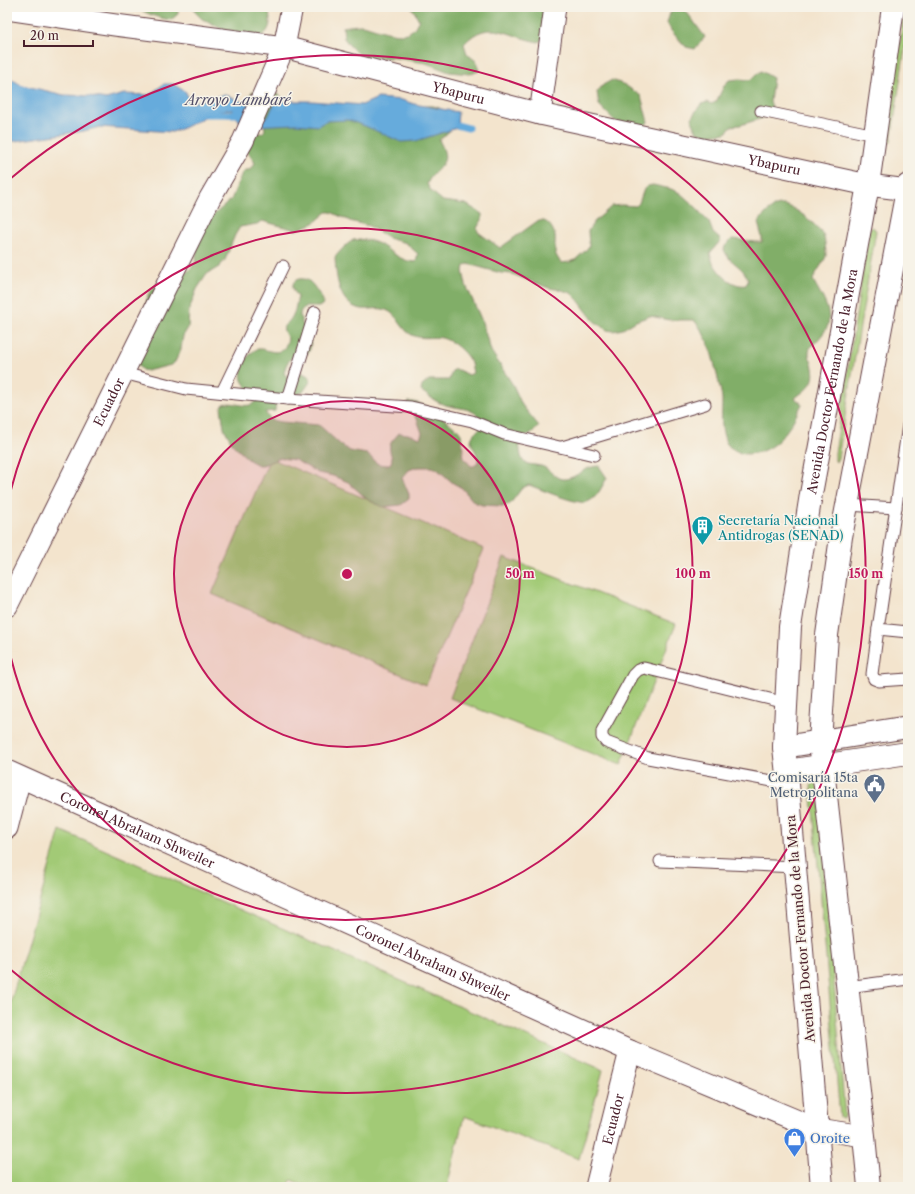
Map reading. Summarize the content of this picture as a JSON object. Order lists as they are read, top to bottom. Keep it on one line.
{"streets":{"main road":["Avenida Doctor Fernando de la Mora"],"street":["Ybapuru","Ecuador","Coronel Abraham Shweiler"]},"crossings":[["Ybapuru","Avenida Doctor Fernando de la Mora"],["Ybapuru","Ecuador"],["Avenida Doctor Fernando de la Mora","Coronel Abraham Shweiler"],["Ecuador","Coronel Abraham Shweiler"]],"water":["Arroyo Lambaré"],"places":{"building":["Secretaría Nacional Antidrogas (SENAD)"],"public building":["Comisaría 15ta Metropolitana"],"shop":["Oroite"]},"scale_bar":"20 m","rings":["50 m","100 m","150 m"]}
